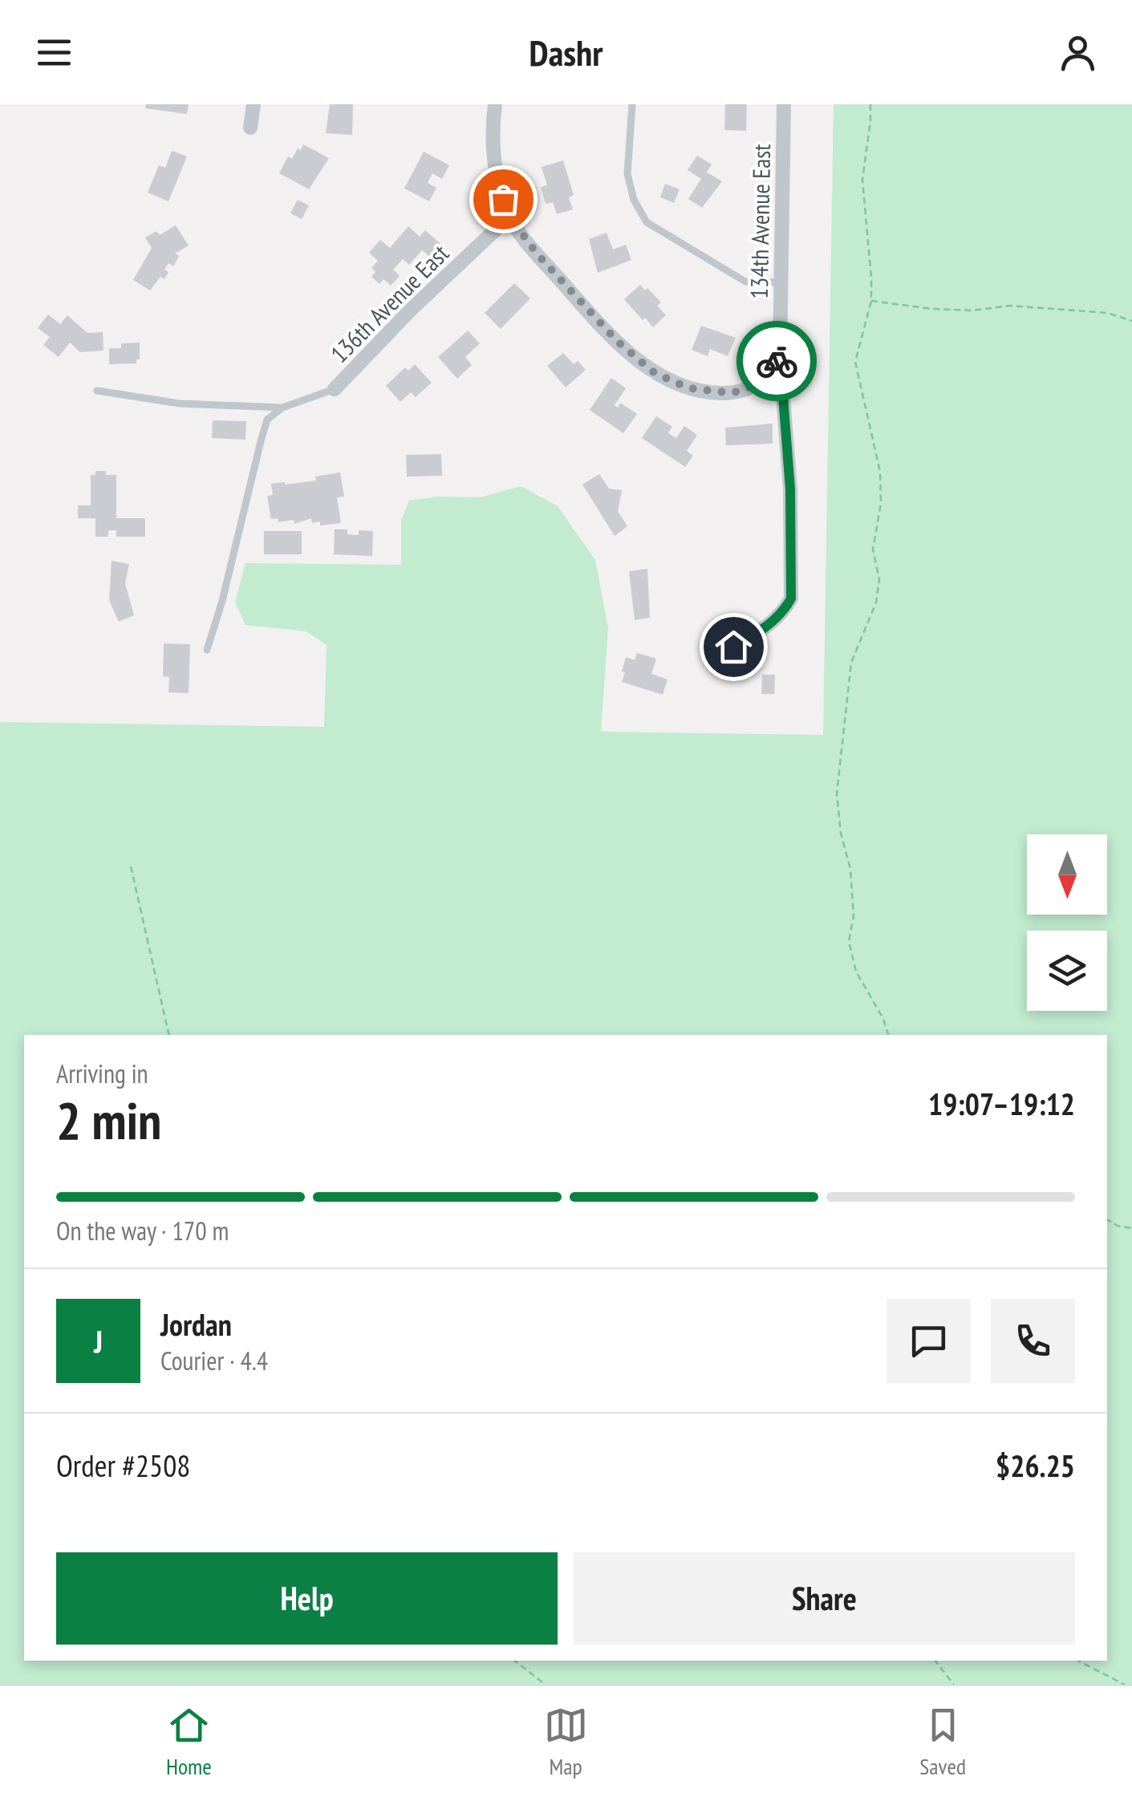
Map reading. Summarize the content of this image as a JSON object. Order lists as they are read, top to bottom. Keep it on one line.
{"streets":{"street":["134th Avenue East","136th Avenue East"]},"north":"bottom","page":{"header":"Dashr","heading":["2 min","Arriving in","19:07–19:12"],"panel":["Jordan","Courier · 4.4","Order #2508","$26.25"],"bar":"On the way · 170 m","round":"J","buttons":["Help","Share"],"tabs":["Home","Map","Saved"]}}
